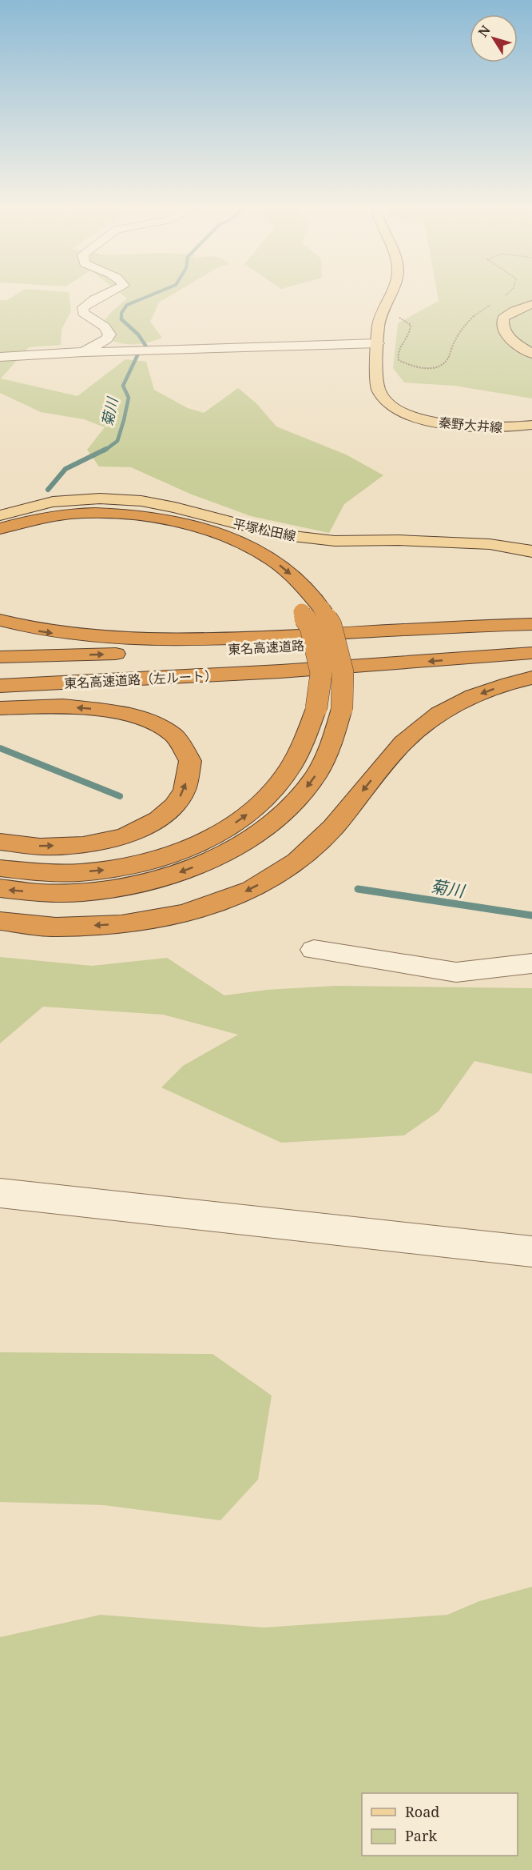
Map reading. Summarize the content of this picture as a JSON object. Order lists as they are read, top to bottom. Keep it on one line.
{"streets":{"highway":["東名高速道路","東名高速道路（左ルート）"],"main road":["秦野大井線","平塚松田線"]},"crossings":[["東名高速道路","東名高速道路（左ルート）"]],"water":["菊川"],"legend":["Road","Park"],"north":"top left"}
